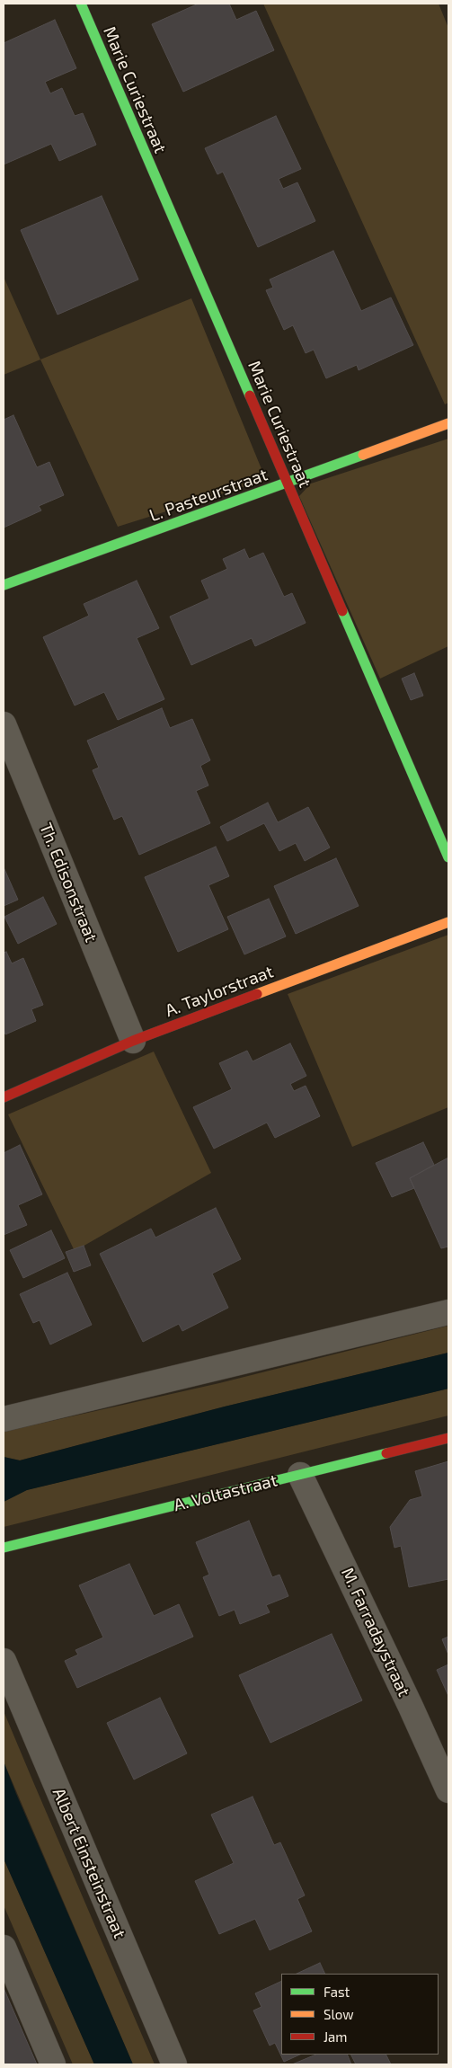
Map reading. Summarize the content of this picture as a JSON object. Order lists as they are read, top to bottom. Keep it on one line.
{"streets":{"street":["Marie Curiestraat","L. Pasteurstraat","Th. Edisonstraat","A. Taylorstraat","A. Voltastraat","M. Farradaystraat","Albert Einsteinstraat"]},"crossings":[["Marie Curiestraat","L. Pasteurstraat"],["Th. Edisonstraat","A. Taylorstraat"],["A. Voltastraat","M. Farradaystraat"]],"legend":["Fast","Slow","Jam"]}
